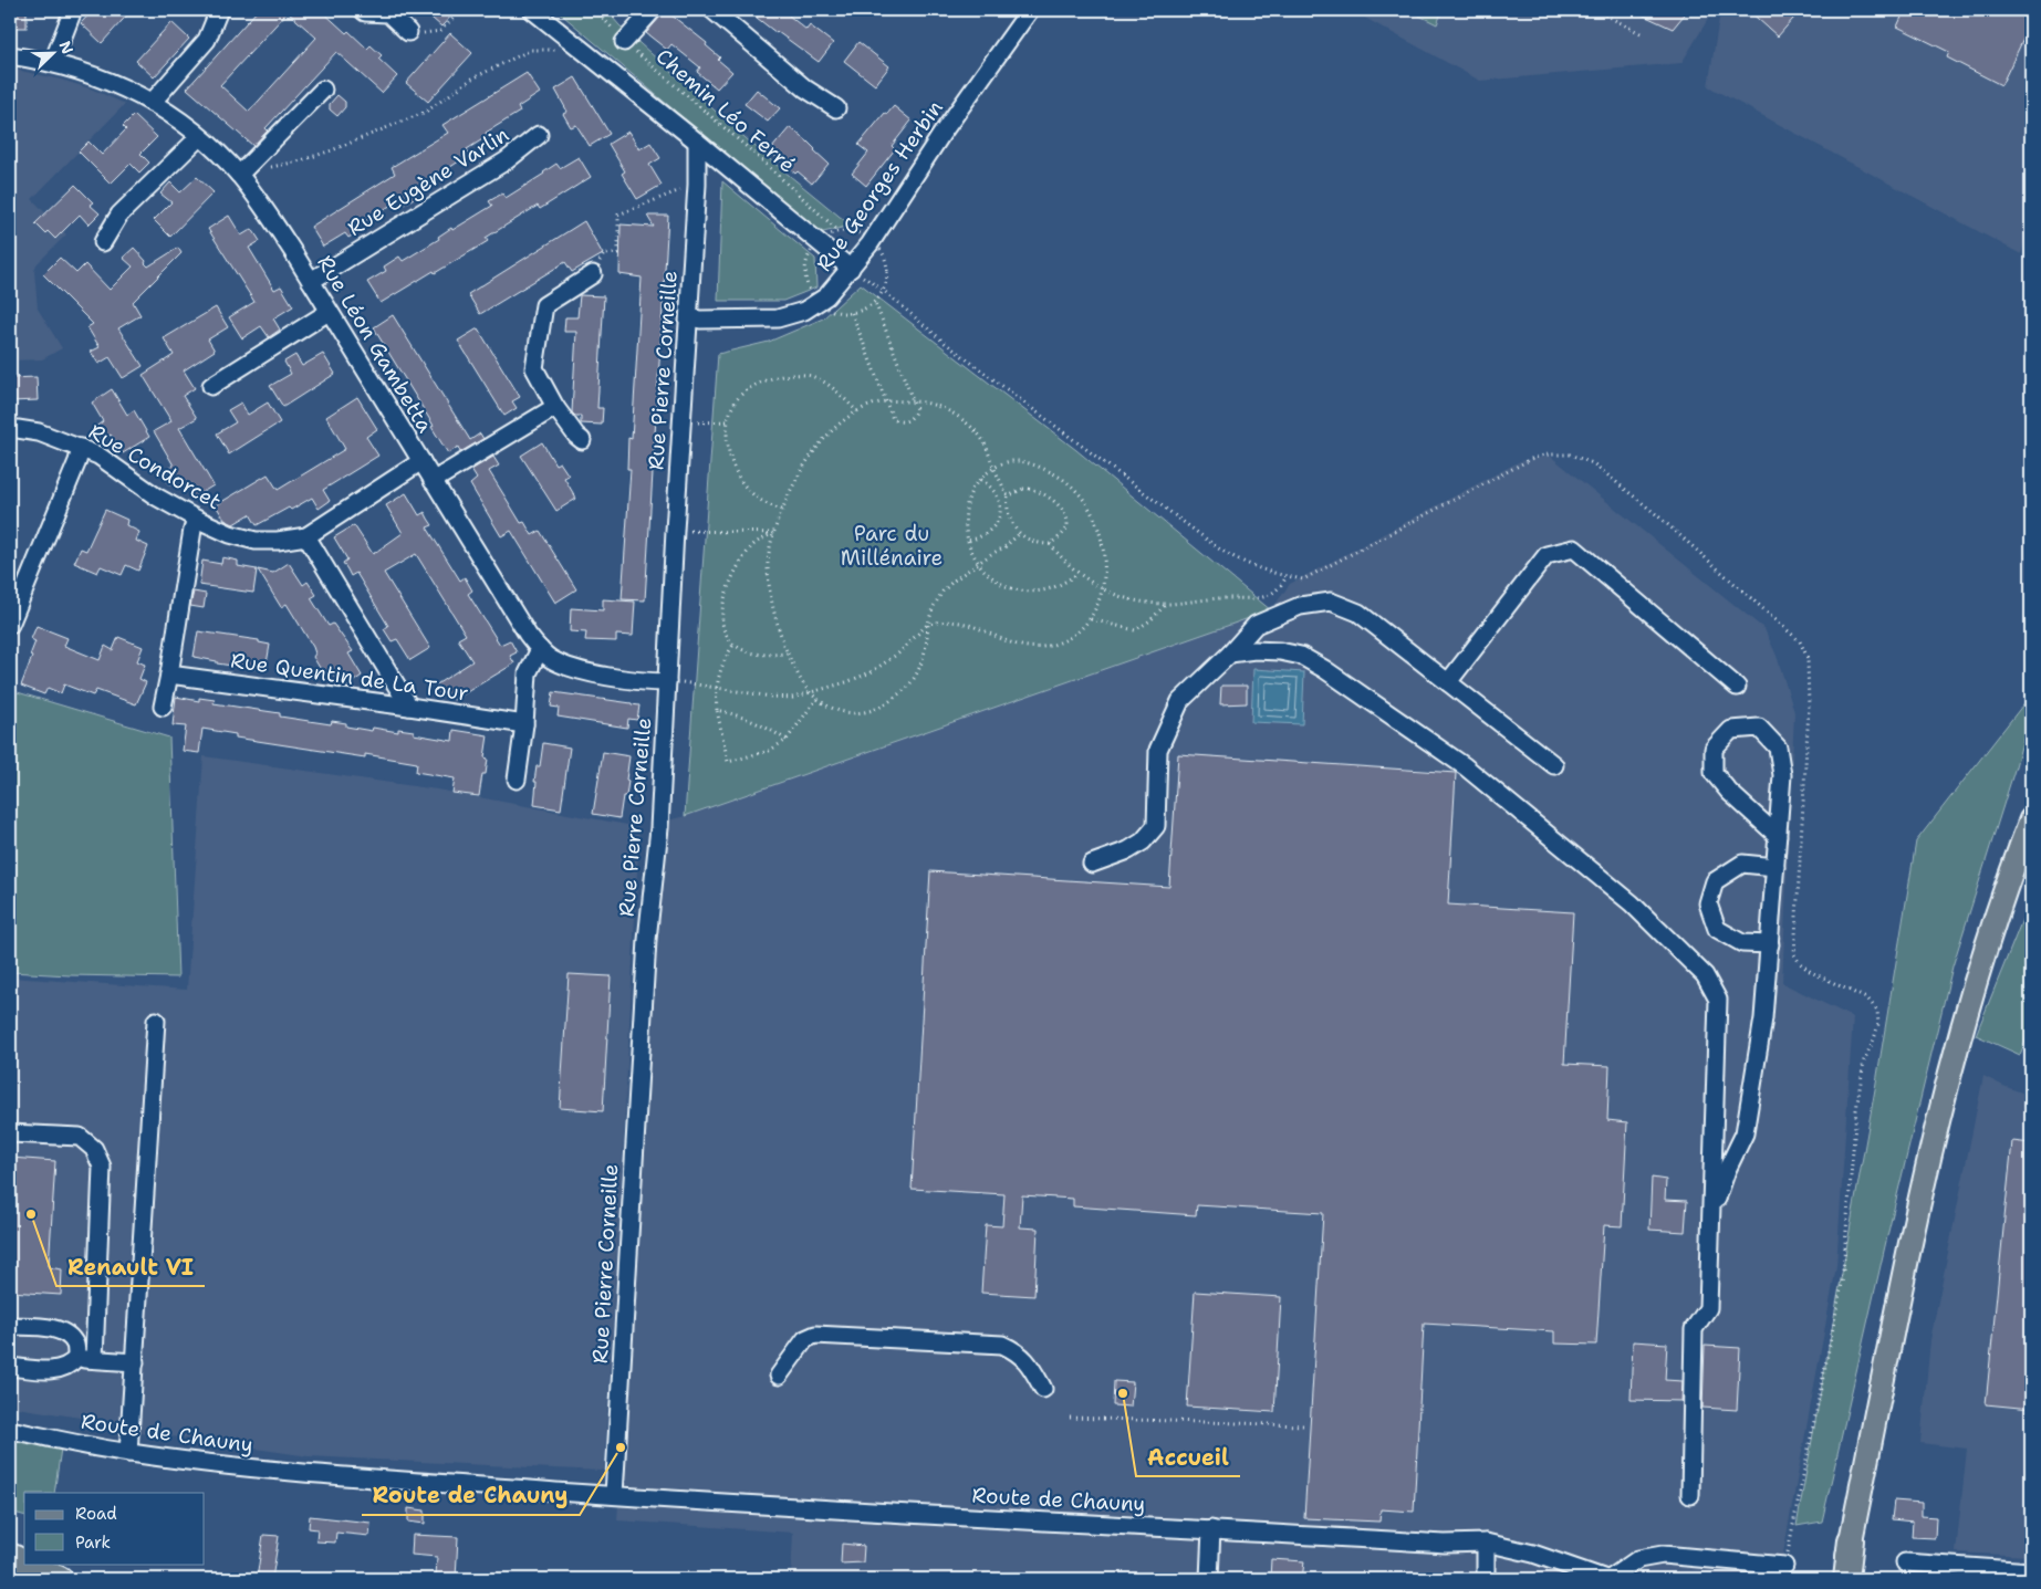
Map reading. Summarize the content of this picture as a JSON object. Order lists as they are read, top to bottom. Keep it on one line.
{"streets":{"street":["Rue Eugène Varlin","Rue Georges Herbin","Rue Léon Gambetta","Rue Pierre Corneille","Rue Condorcet","Rue Quentin de La Tour","Route de Chauny"],"path":["Chemin Léo Ferré"]},"crossings":[["Rue Eugène Varlin","Rue Léon Gambetta"],["Rue Georges Herbin","Rue Pierre Corneille"],["Rue Léon Gambetta","Rue Pierre Corneille"],["Rue Léon Gambetta","Rue Condorcet"],["Rue Pierre Corneille","Route de Chauny"]],"parks":["Parc du Millénaire"],"places":["Renault VI","Accueil","Route de Chauny"],"legend":["Road","Park"],"north":"top right"}
